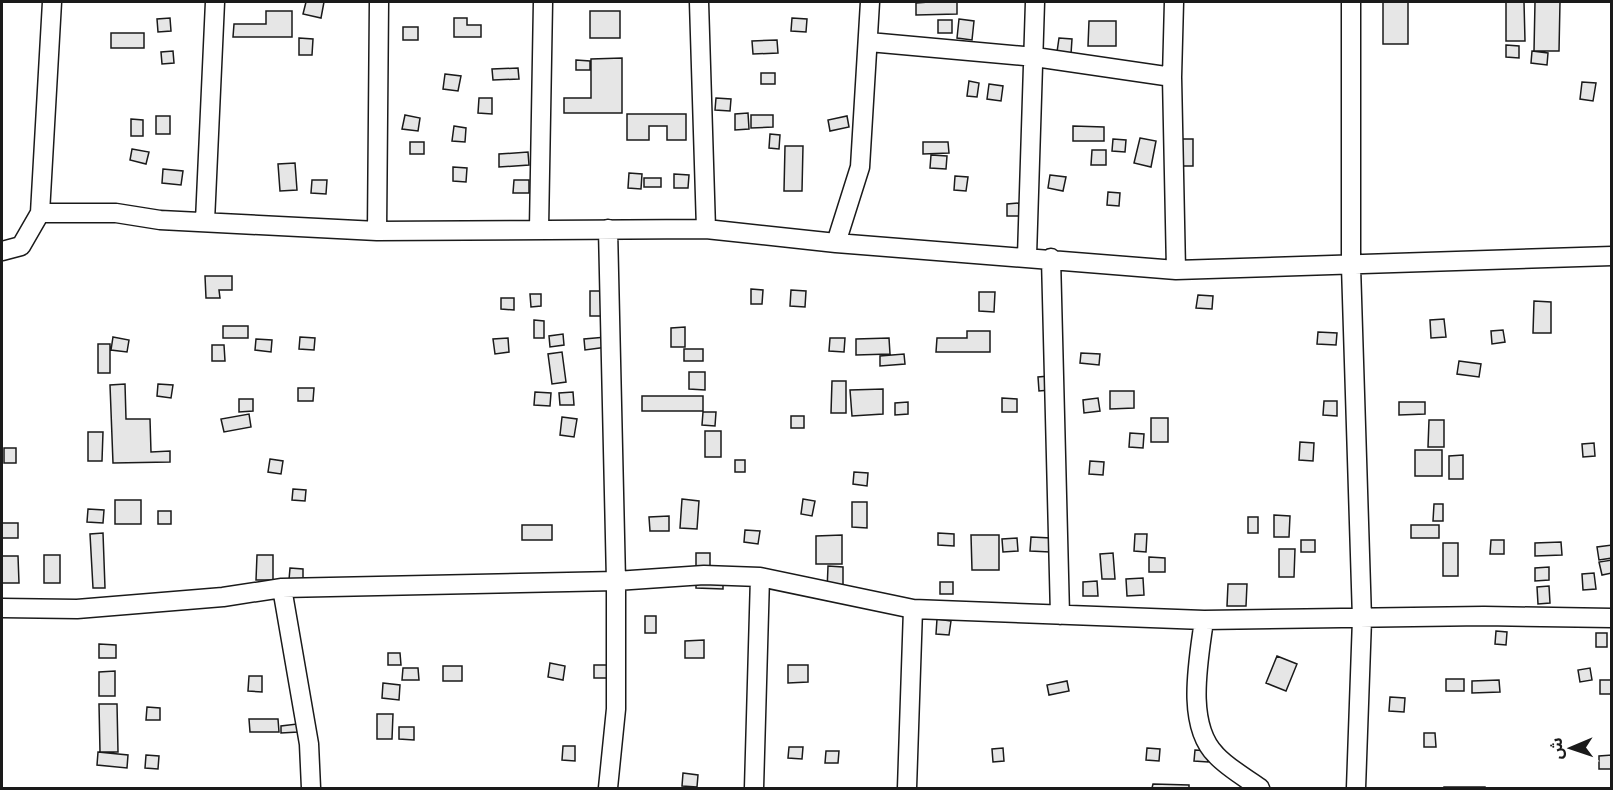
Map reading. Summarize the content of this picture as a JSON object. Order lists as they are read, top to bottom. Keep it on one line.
{"north":"left"}
